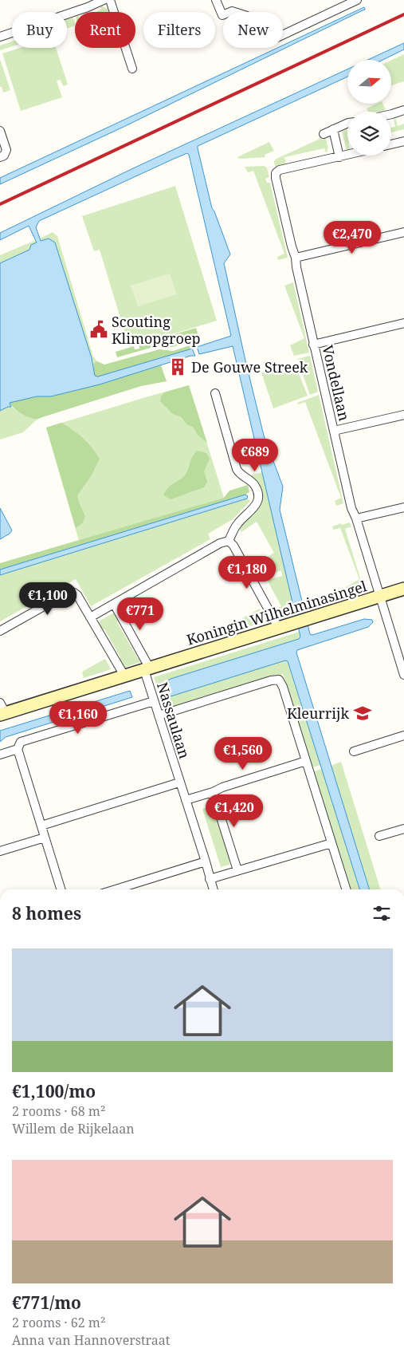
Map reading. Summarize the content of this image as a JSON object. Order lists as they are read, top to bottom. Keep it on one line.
{"streets":{"street":["Vondellaan","Koningin Wilhelminasingel","Nassaulaan"]},"crossings":[["Vondellaan","Koningin Wilhelminasingel"],["Koningin Wilhelminasingel","Nassaulaan"]],"places":{"public building":["Scouting Klimopgroep"],"building":["De Gouwe Streek"],"school or university":["Kleurrijk"]},"north":"right","page":{"chip":["Buy","Rent","Filters","New"],"price":["€2,470","€689","€1,180","€1,100","€771","€1,160","€1,560","€1,420"],"heading":"8 homes","list":[{"name":"€1,100/mo","note":"2 rooms · 68 m² · Willem de Rijkelaan"},{"name":"€771/mo","note":"2 rooms · 62 m² · Anna van Hannoverstraat"}]}}
